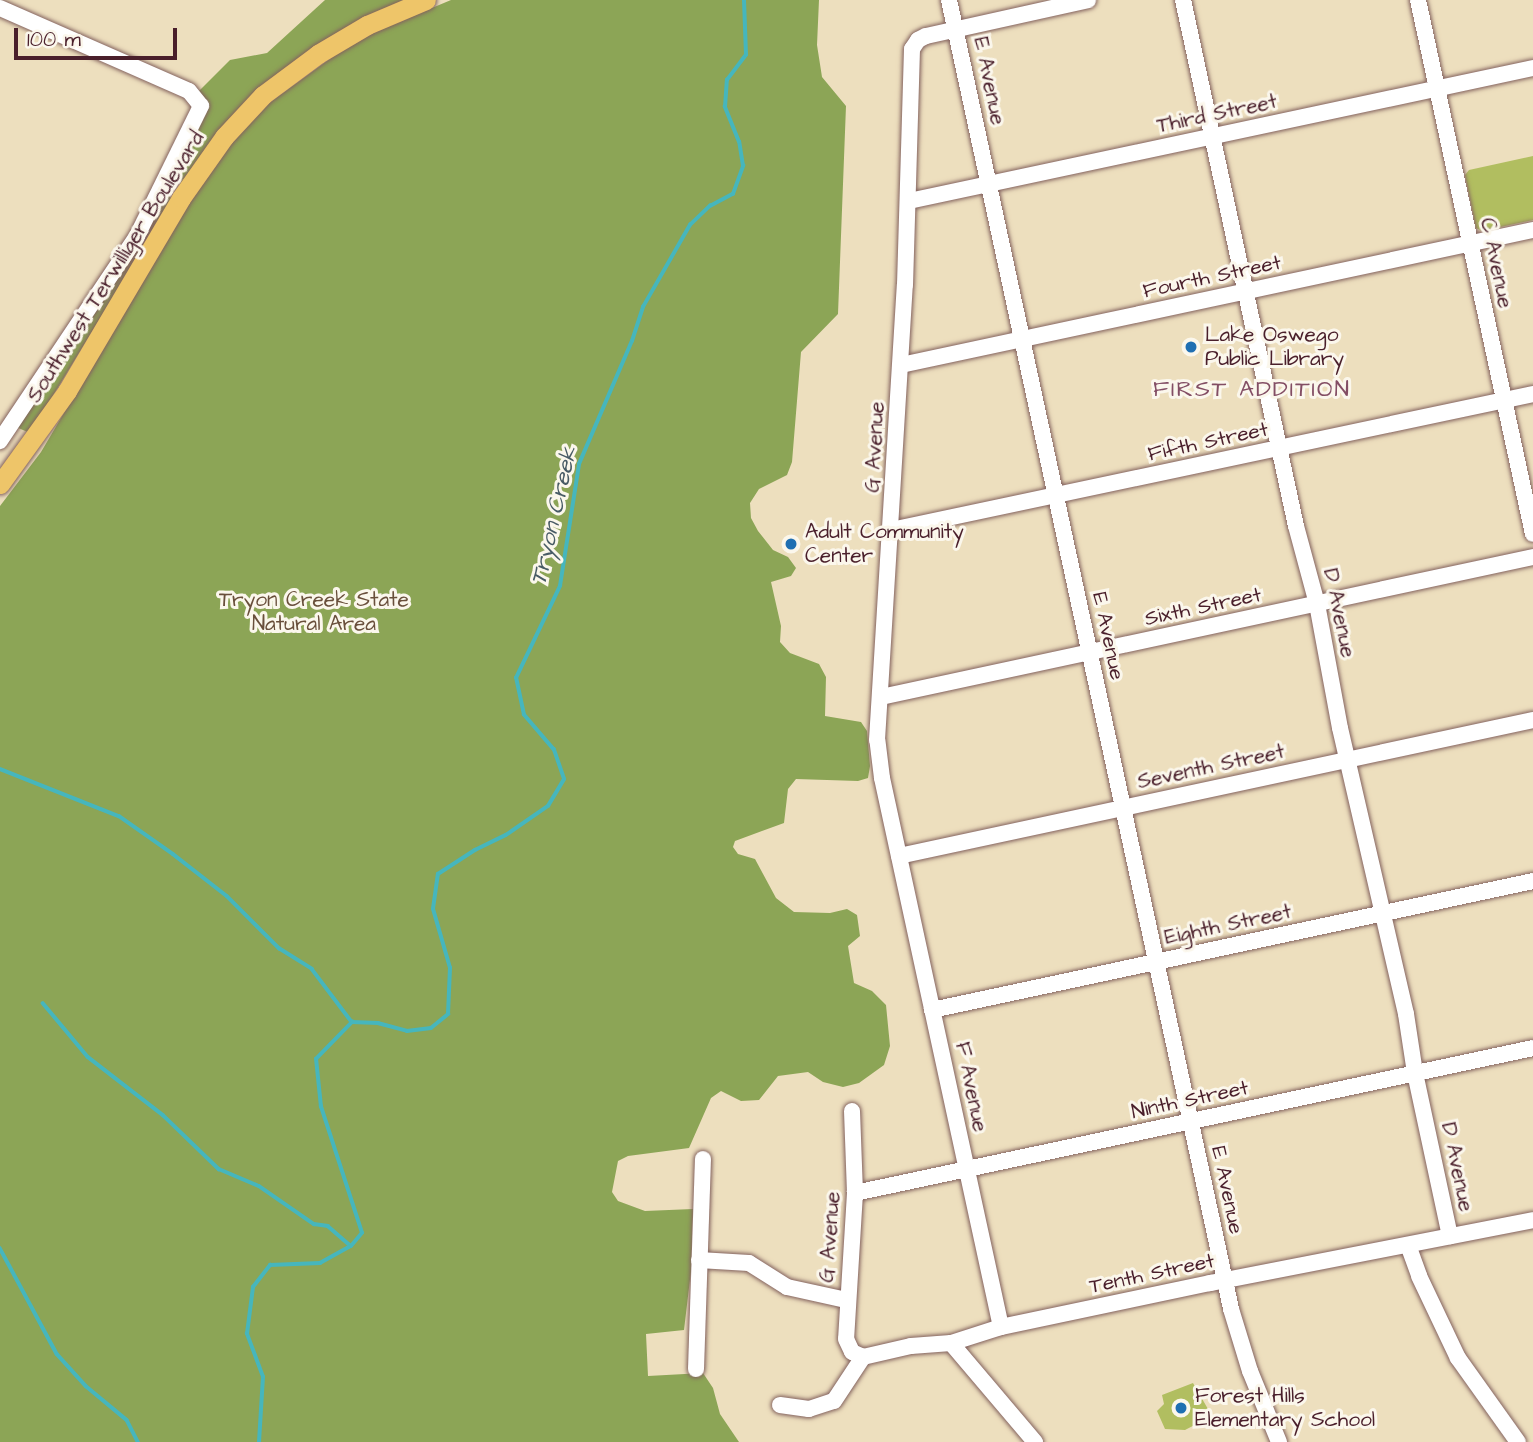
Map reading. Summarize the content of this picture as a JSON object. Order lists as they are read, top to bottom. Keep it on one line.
{"streets":{"main road":["Southwest Terwilliger Boulevard"],"street":["E Avenue","Third Street","C Avenue","Fourth Street","Fifth Street","G Avenue","Sixth Street","D Avenue","Seventh Street","Eighth Street","F Avenue","Ninth Street","Tenth Street"]},"crossings":[["E Avenue","Third Street"],["E Avenue","Fourth Street"],["E Avenue","Fifth Street"],["E Avenue","G Avenue"],["E Avenue","Sixth Street"],["E Avenue","Seventh Street"],["E Avenue","Eighth Street"],["E Avenue","Ninth Street"],["E Avenue","Tenth Street"],["Third Street","C Avenue"],["Third Street","G Avenue"],["Third Street","D Avenue"],["C Avenue","Fourth Street"],["C Avenue","Fifth Street"],["Fourth Street","G Avenue"],["Fourth Street","D Avenue"],["Fifth Street","G Avenue"],["Fifth Street","D Avenue"],["G Avenue","Sixth Street"],["G Avenue","Seventh Street"],["G Avenue","F Avenue"],["G Avenue","Ninth Street"],["G Avenue","Tenth Street"],["Sixth Street","D Avenue"],["D Avenue","Seventh Street"],["D Avenue","Eighth Street"],["D Avenue","Ninth Street"],["D Avenue","Tenth Street"],["Seventh Street","F Avenue"],["Eighth Street","F Avenue"],["F Avenue","Ninth Street"],["F Avenue","Tenth Street"]],"districts":["FIRST ADDITION"],"water":["Tryon Creek"],"parks":["Tryon Creek State Natural Area"],"places":["Lake Oswego Public Library","Adult Community Center","Forest Hills Elementary School"],"scale_bar":"100 m"}
